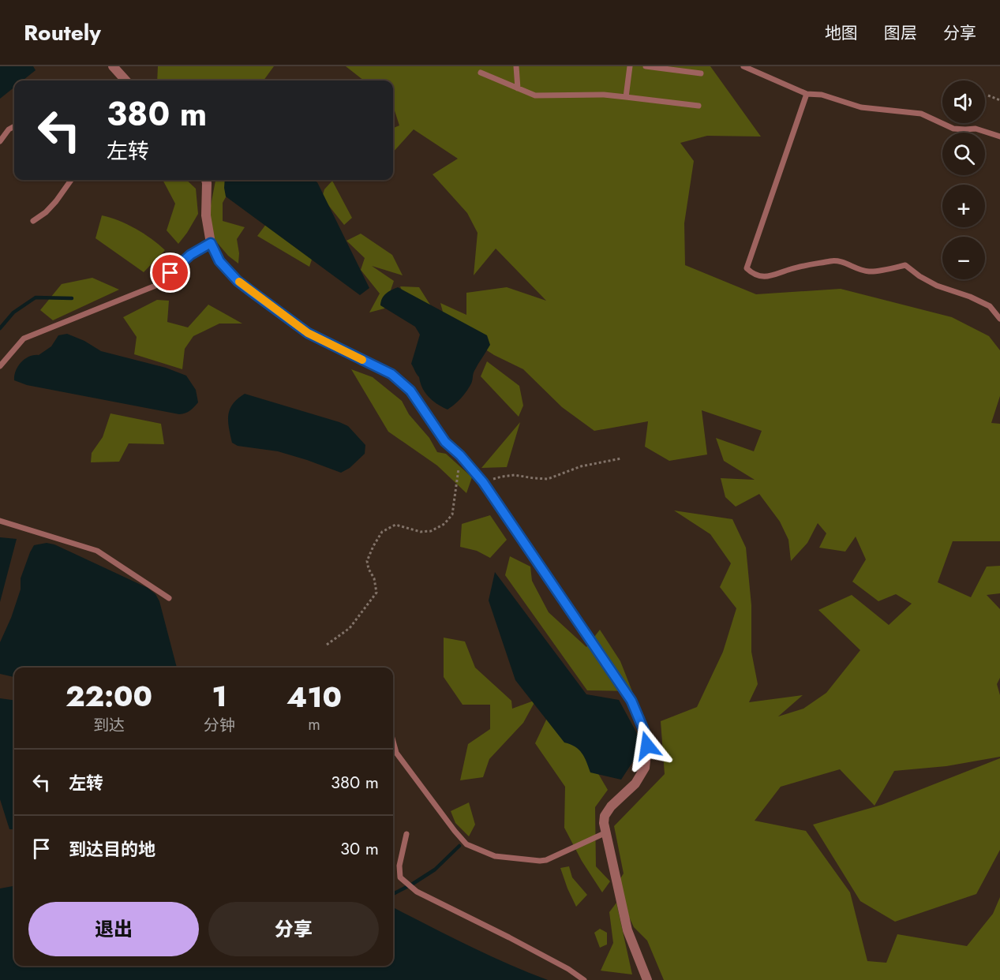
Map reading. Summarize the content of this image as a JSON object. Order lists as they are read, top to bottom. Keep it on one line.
{"page":{"header":"Routely","nav":["地图","图层","分享"],"map_buttons":["+","−"],"turn":["380 m","左转"],"eta":["22:00","到达","1","分钟","410","m"],"list":[{"name":"左转","value":"380 m"},{"name":"到达目的地","value":"30 m"}],"buttons":["退出","分享"]}}
